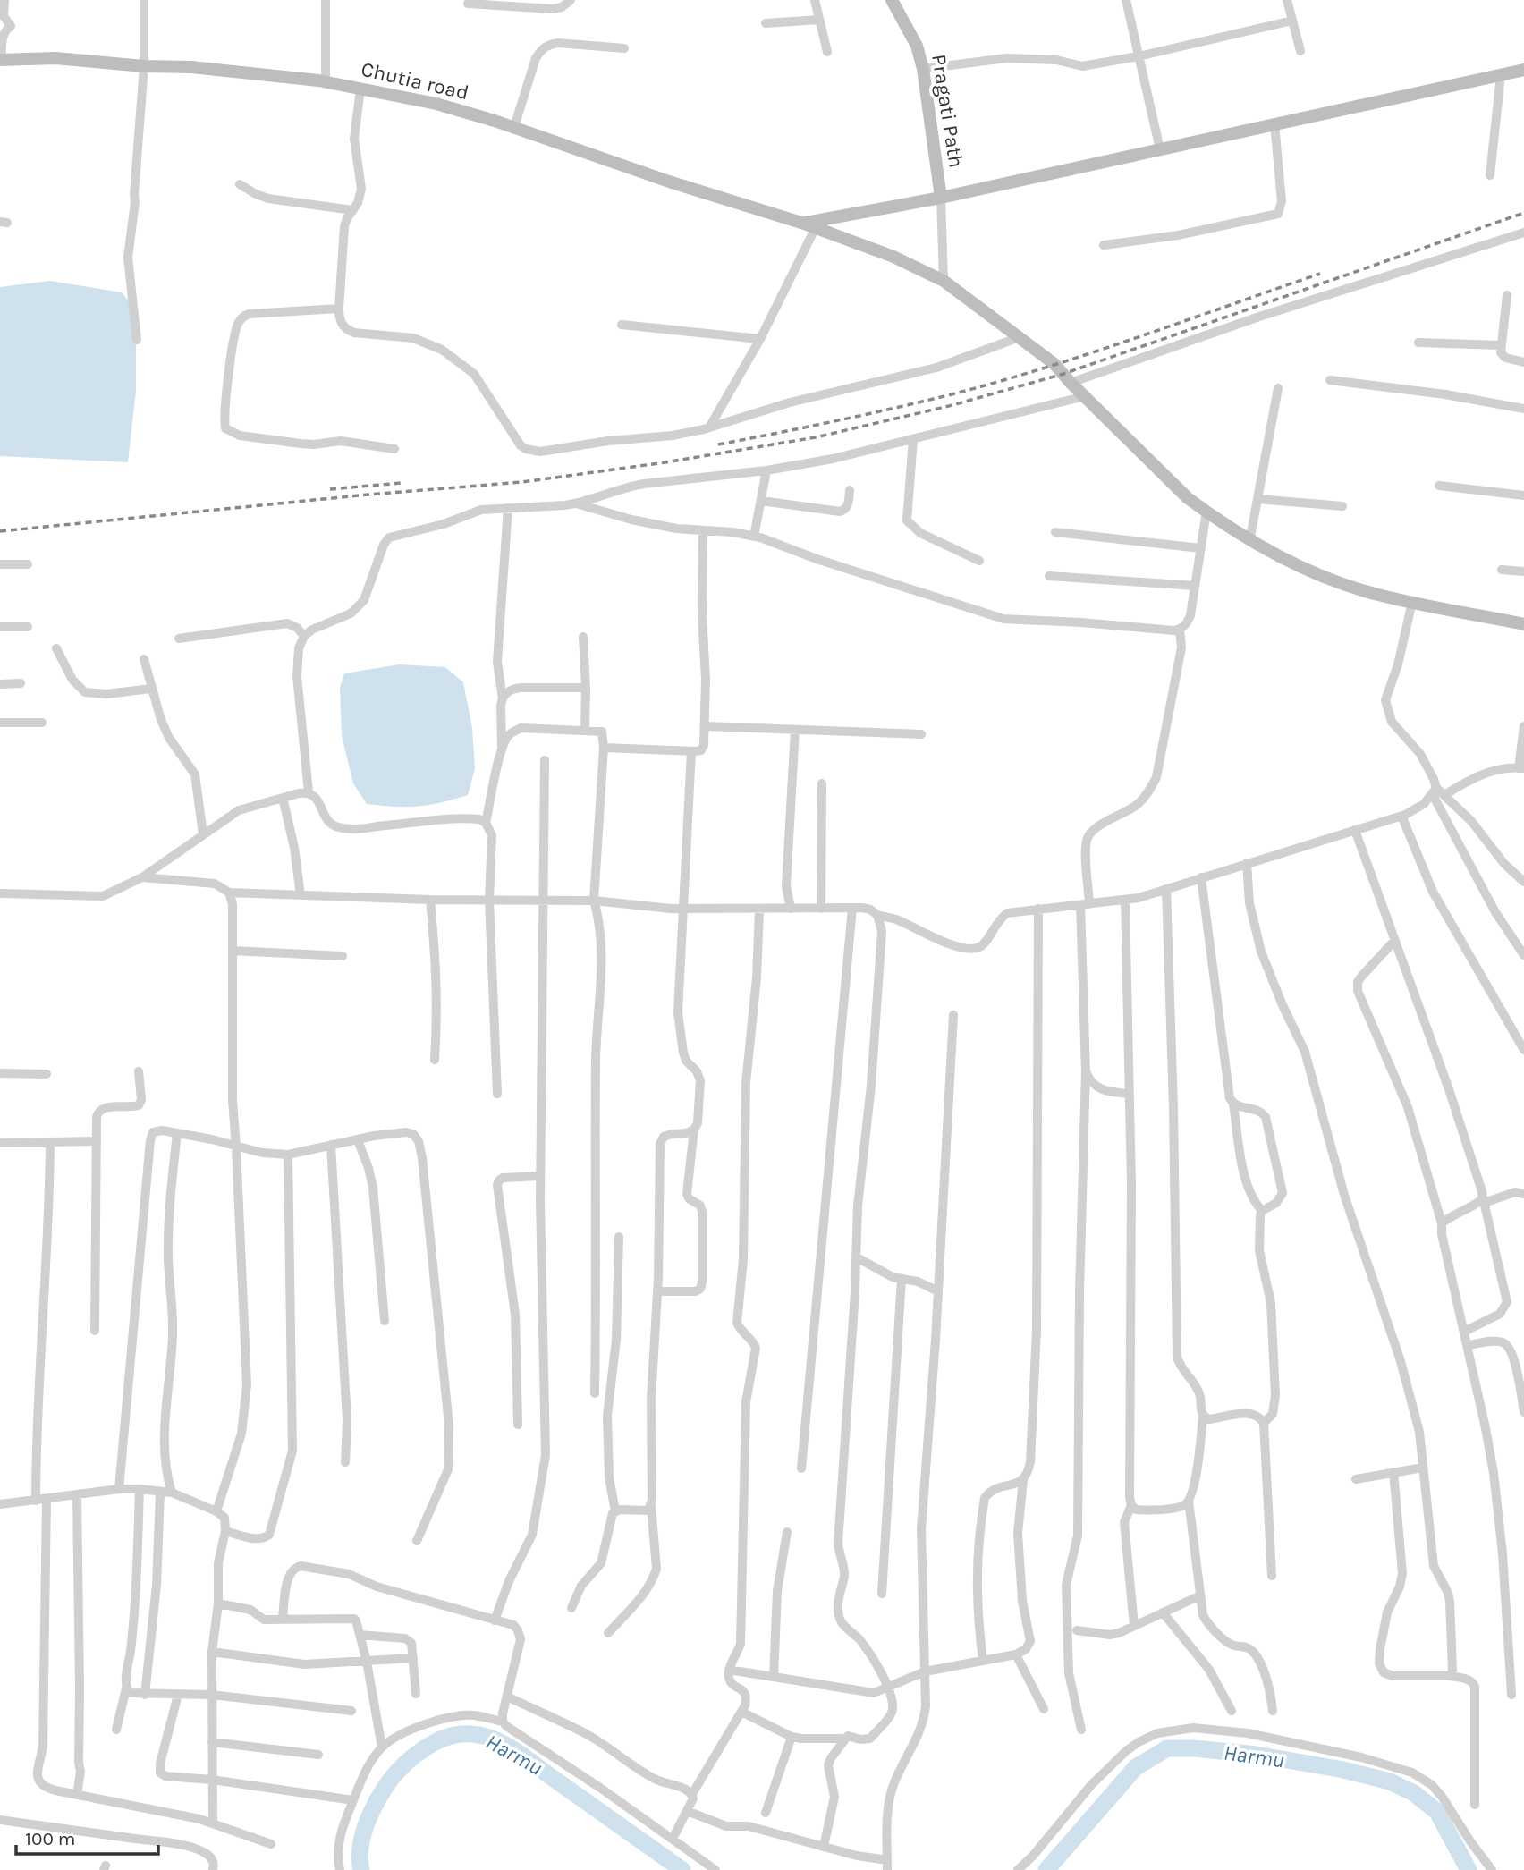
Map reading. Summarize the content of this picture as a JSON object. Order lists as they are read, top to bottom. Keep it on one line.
{"streets":{"street":["Chutia road","Pragati Path"]},"water":["Harmu"],"scale_bar":"100 m"}
